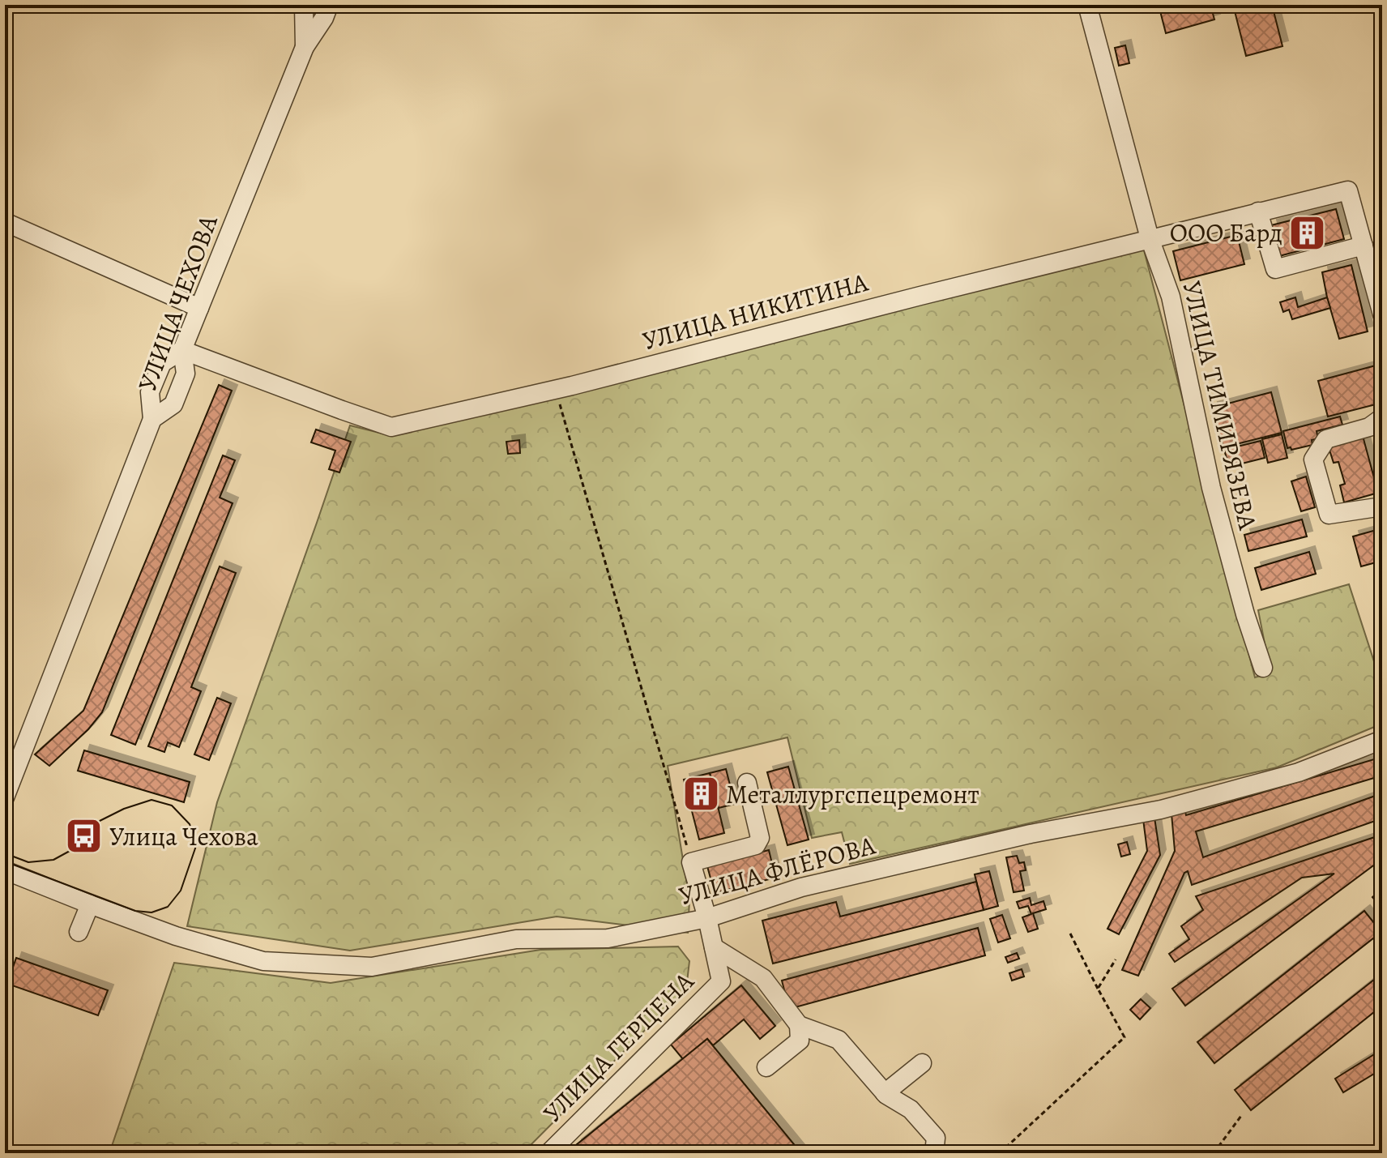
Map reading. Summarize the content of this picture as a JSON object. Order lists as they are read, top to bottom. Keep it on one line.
{"streets":{"street":["УЛИЦА ЧЕХОВА","УЛИЦА НИКИТИНА","УЛИЦА ТИМИРЯЗЕВА","УЛИЦА ФЛЁРОВА","УЛИЦА ГЕРЦЕНА"]},"crossings":[["УЛИЦА ЧЕХОВА","УЛИЦА НИКИТИНА"],["УЛИЦА НИКИТИНА","УЛИЦА ТИМИРЯЗЕВА"],["УЛИЦА ФЛЁРОВА","УЛИЦА ГЕРЦЕНА"]],"places":{"building":["ООО Бард","Металлургспецремонт"],"bus stop":["Улица Чехова"]}}
